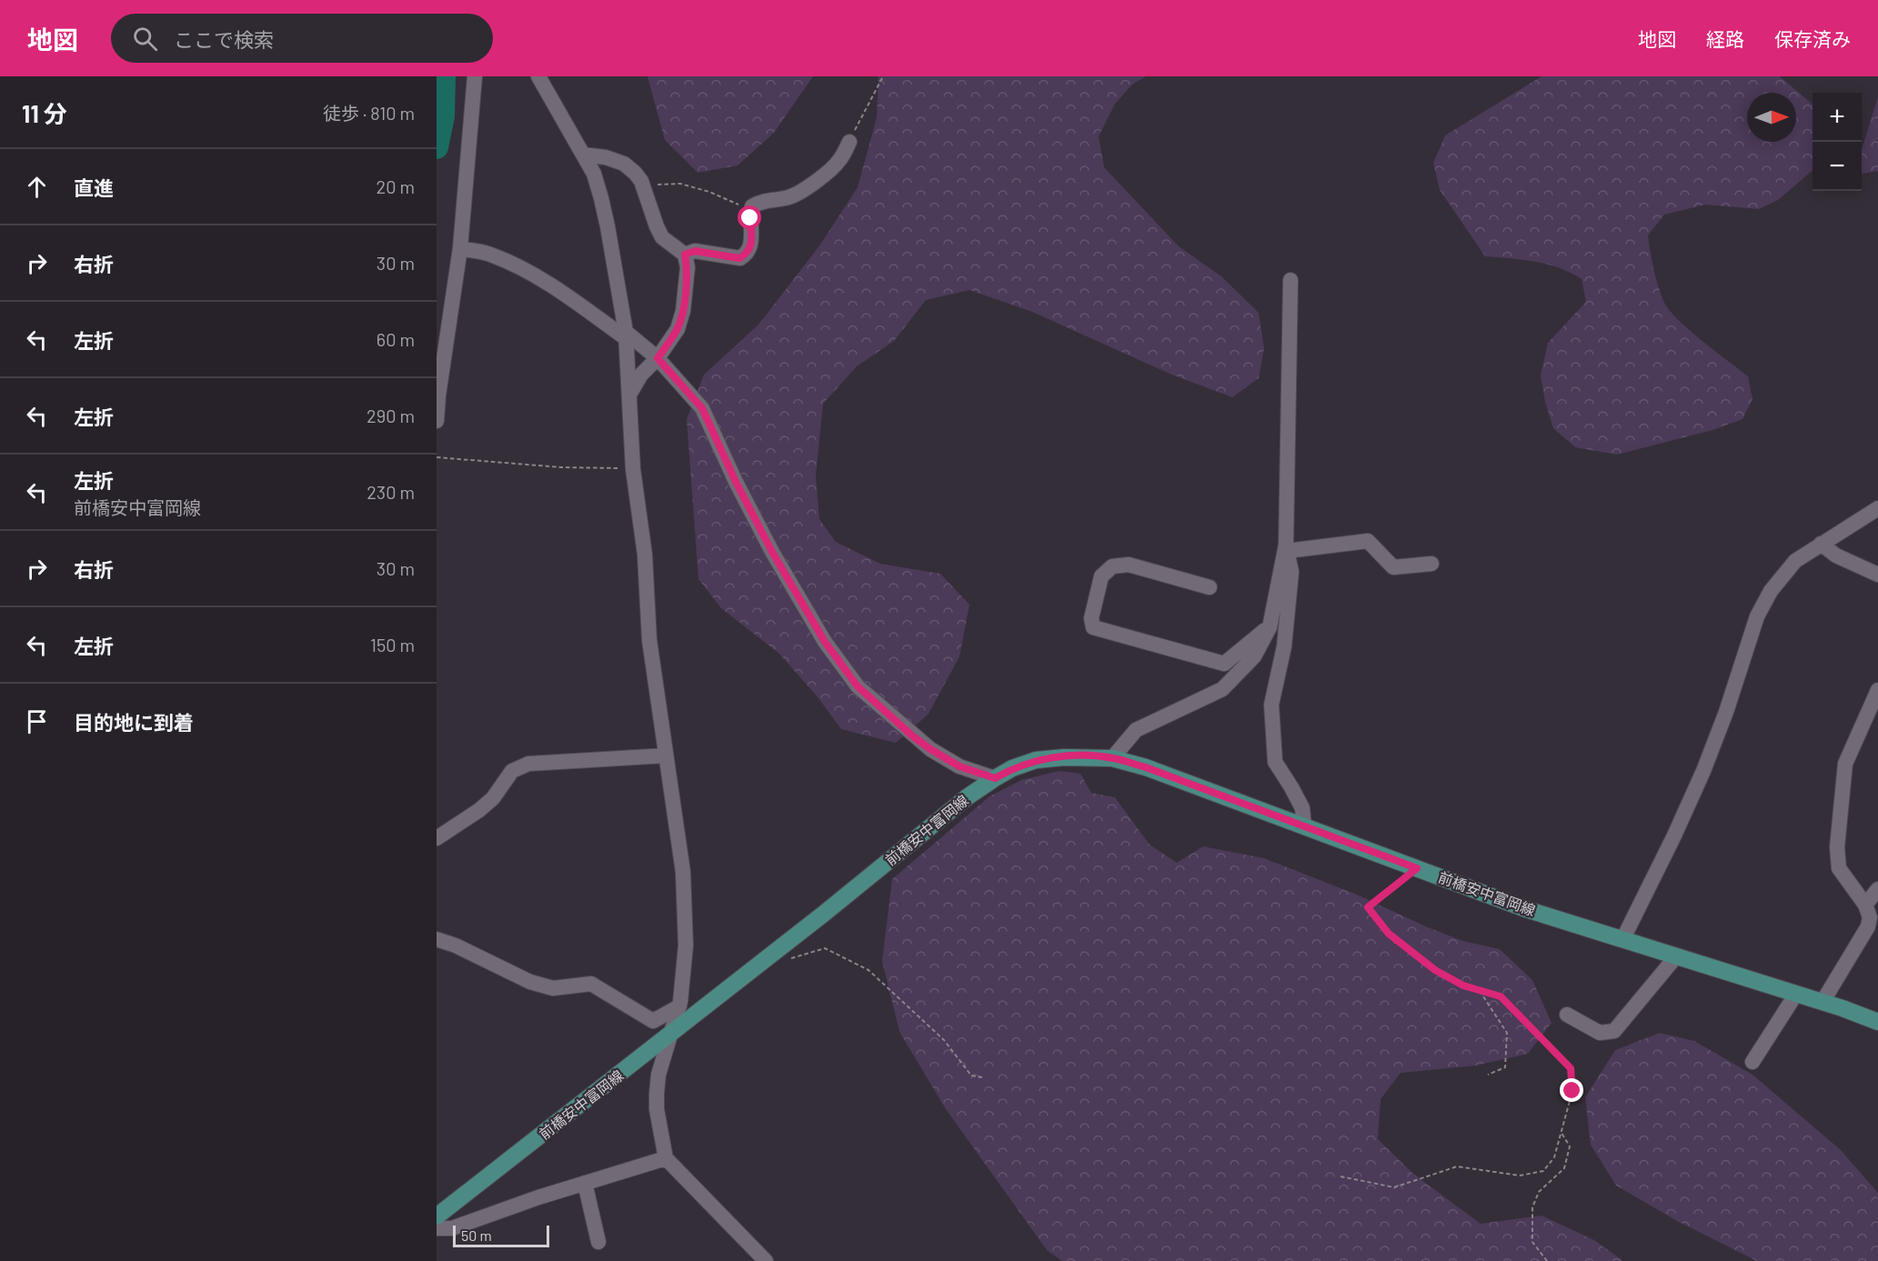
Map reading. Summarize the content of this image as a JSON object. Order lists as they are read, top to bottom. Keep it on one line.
{"streets":{"main road":["前橋安中富岡線"]},"scale_bar":"50 m","north":"right","page":{"header":"地図","search":"ここで検索","nav":["地図","経路","保存済み"],"heading":["11 分","徒歩 · 810 m"],"map_buttons":["+","−"],"list":[["直進","20 m"],["右折","30 m"],["左折","60 m"],["左折","290 m"],["左折","前橋安中富岡線","230 m"],["右折","30 m"],["左折","150 m"],"目的地に到着"],"scale":"50 m"}}
